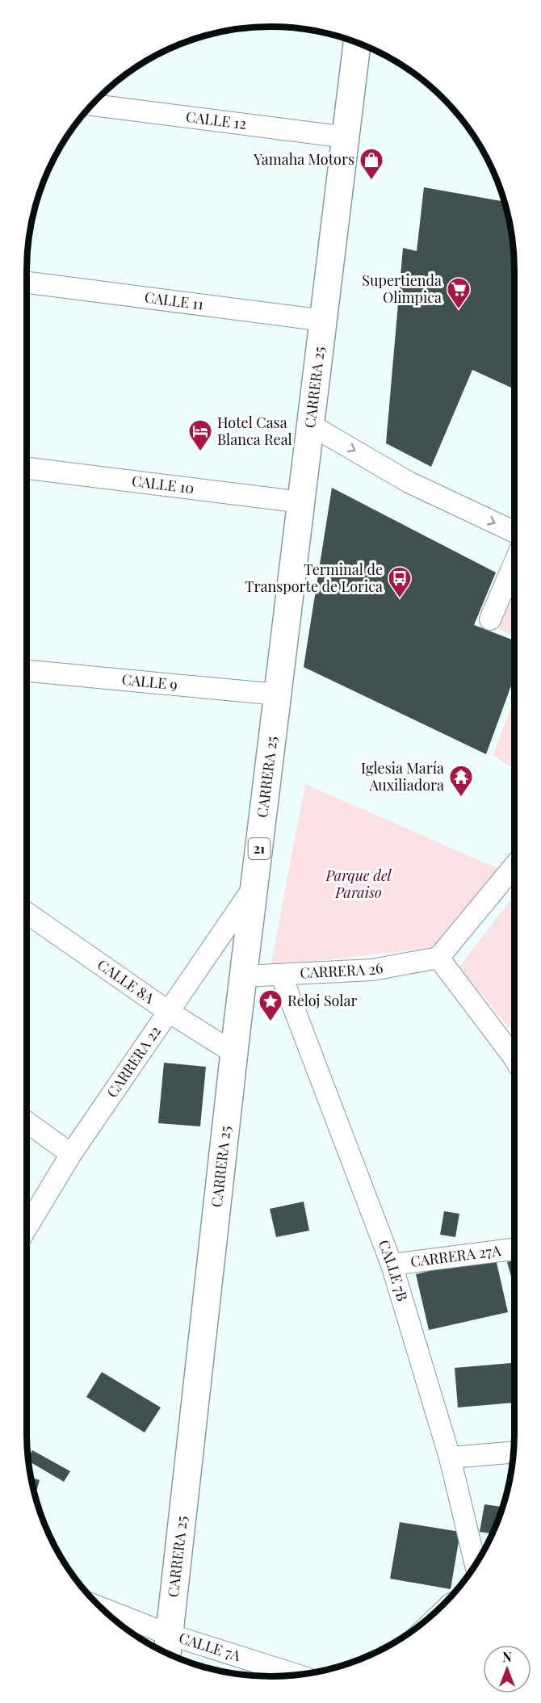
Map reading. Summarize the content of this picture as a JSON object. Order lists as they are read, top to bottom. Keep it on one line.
{"streets":{"main road":["CARRERA 25","21"],"street":["CALLE 12","CALLE 11","CALLE 10","CALLE 9","CARRERA 26","CALLE 8A","CARRERA 22","CARRERA 27A","CALLE 7B","CALLE 7A"]},"crossings":[["CALLE 12","CARRERA 25"],["CALLE 11","CARRERA 25"],["CARRERA 25","CALLE 10"],["CARRERA 25","CALLE 9"],["CARRERA 25","CARRERA 26"],["CARRERA 25","CALLE 8A"],["CARRERA 25","CARRERA 22"],["CARRERA 25","CALLE 7A"],["CARRERA 26","CALLE 7B"],["CALLE 8A","CARRERA 22"],["CARRERA 27A","CALLE 7B"]],"parks":["Parque del Paraiso"],"places":{"shop":["Yamaha Motors"],"supermarket":["Supertienda Olimpica"],"hotel":["Hotel Casa Blanca Real"],"bus stop":["Terminal de Transporte de Lorica"],"temple":["Iglesia María Auxiliadora"],"place":["Reloj Solar"]},"north":"top"}
